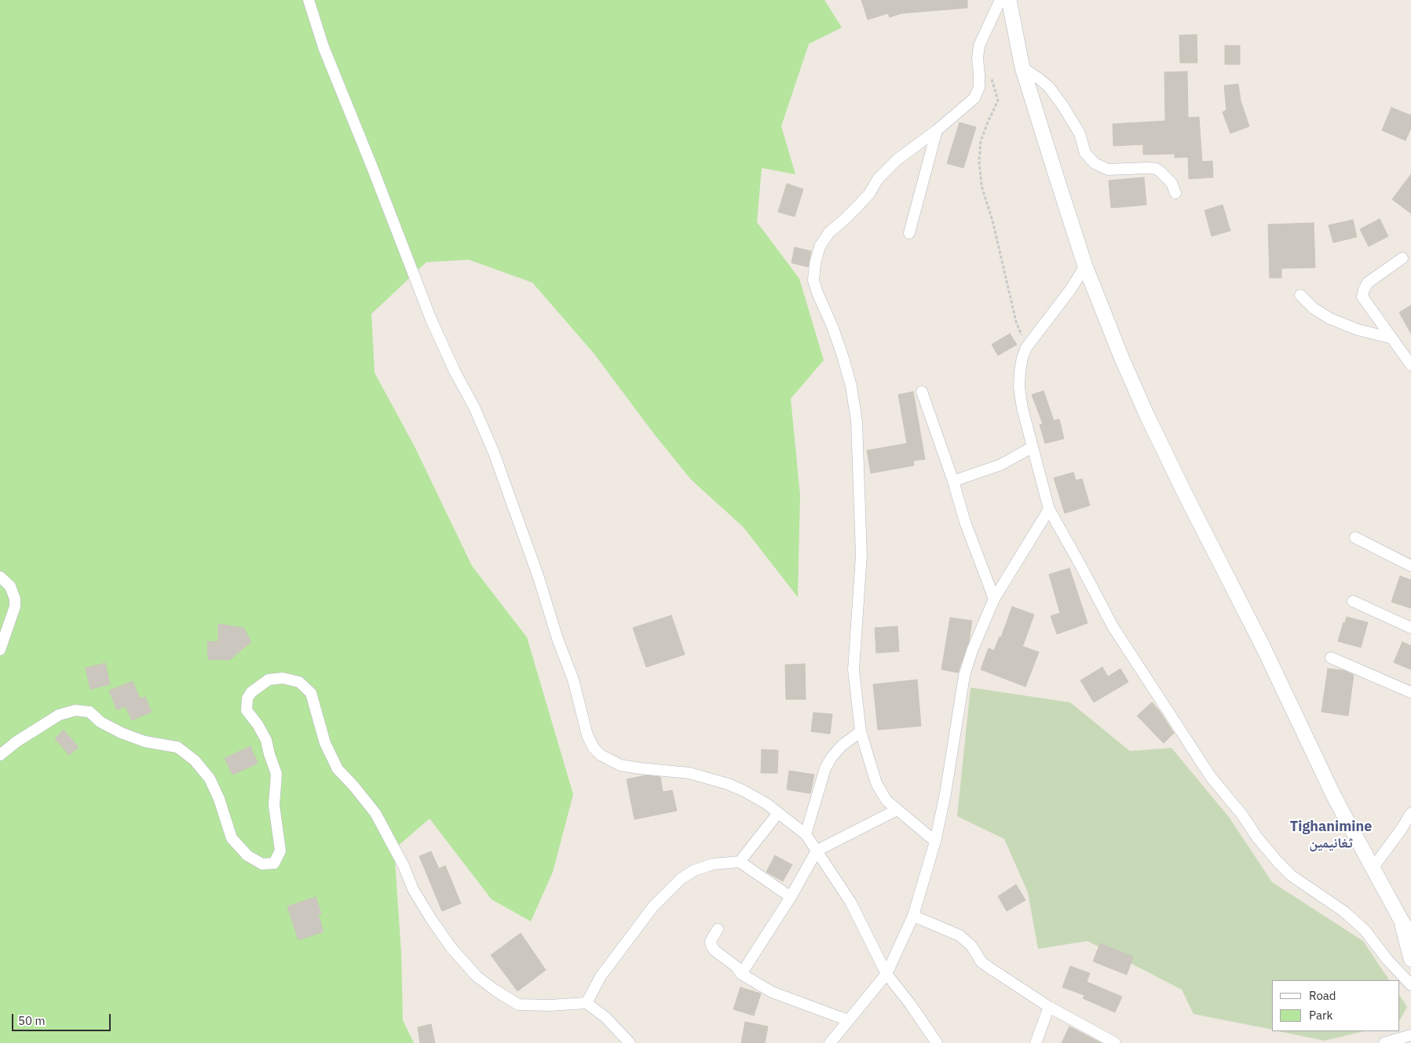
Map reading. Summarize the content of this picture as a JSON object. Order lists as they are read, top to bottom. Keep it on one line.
{"districts":["Tighanimine ثغانيمين"],"legend":["Road","Park"],"scale_bar":"50 m"}
